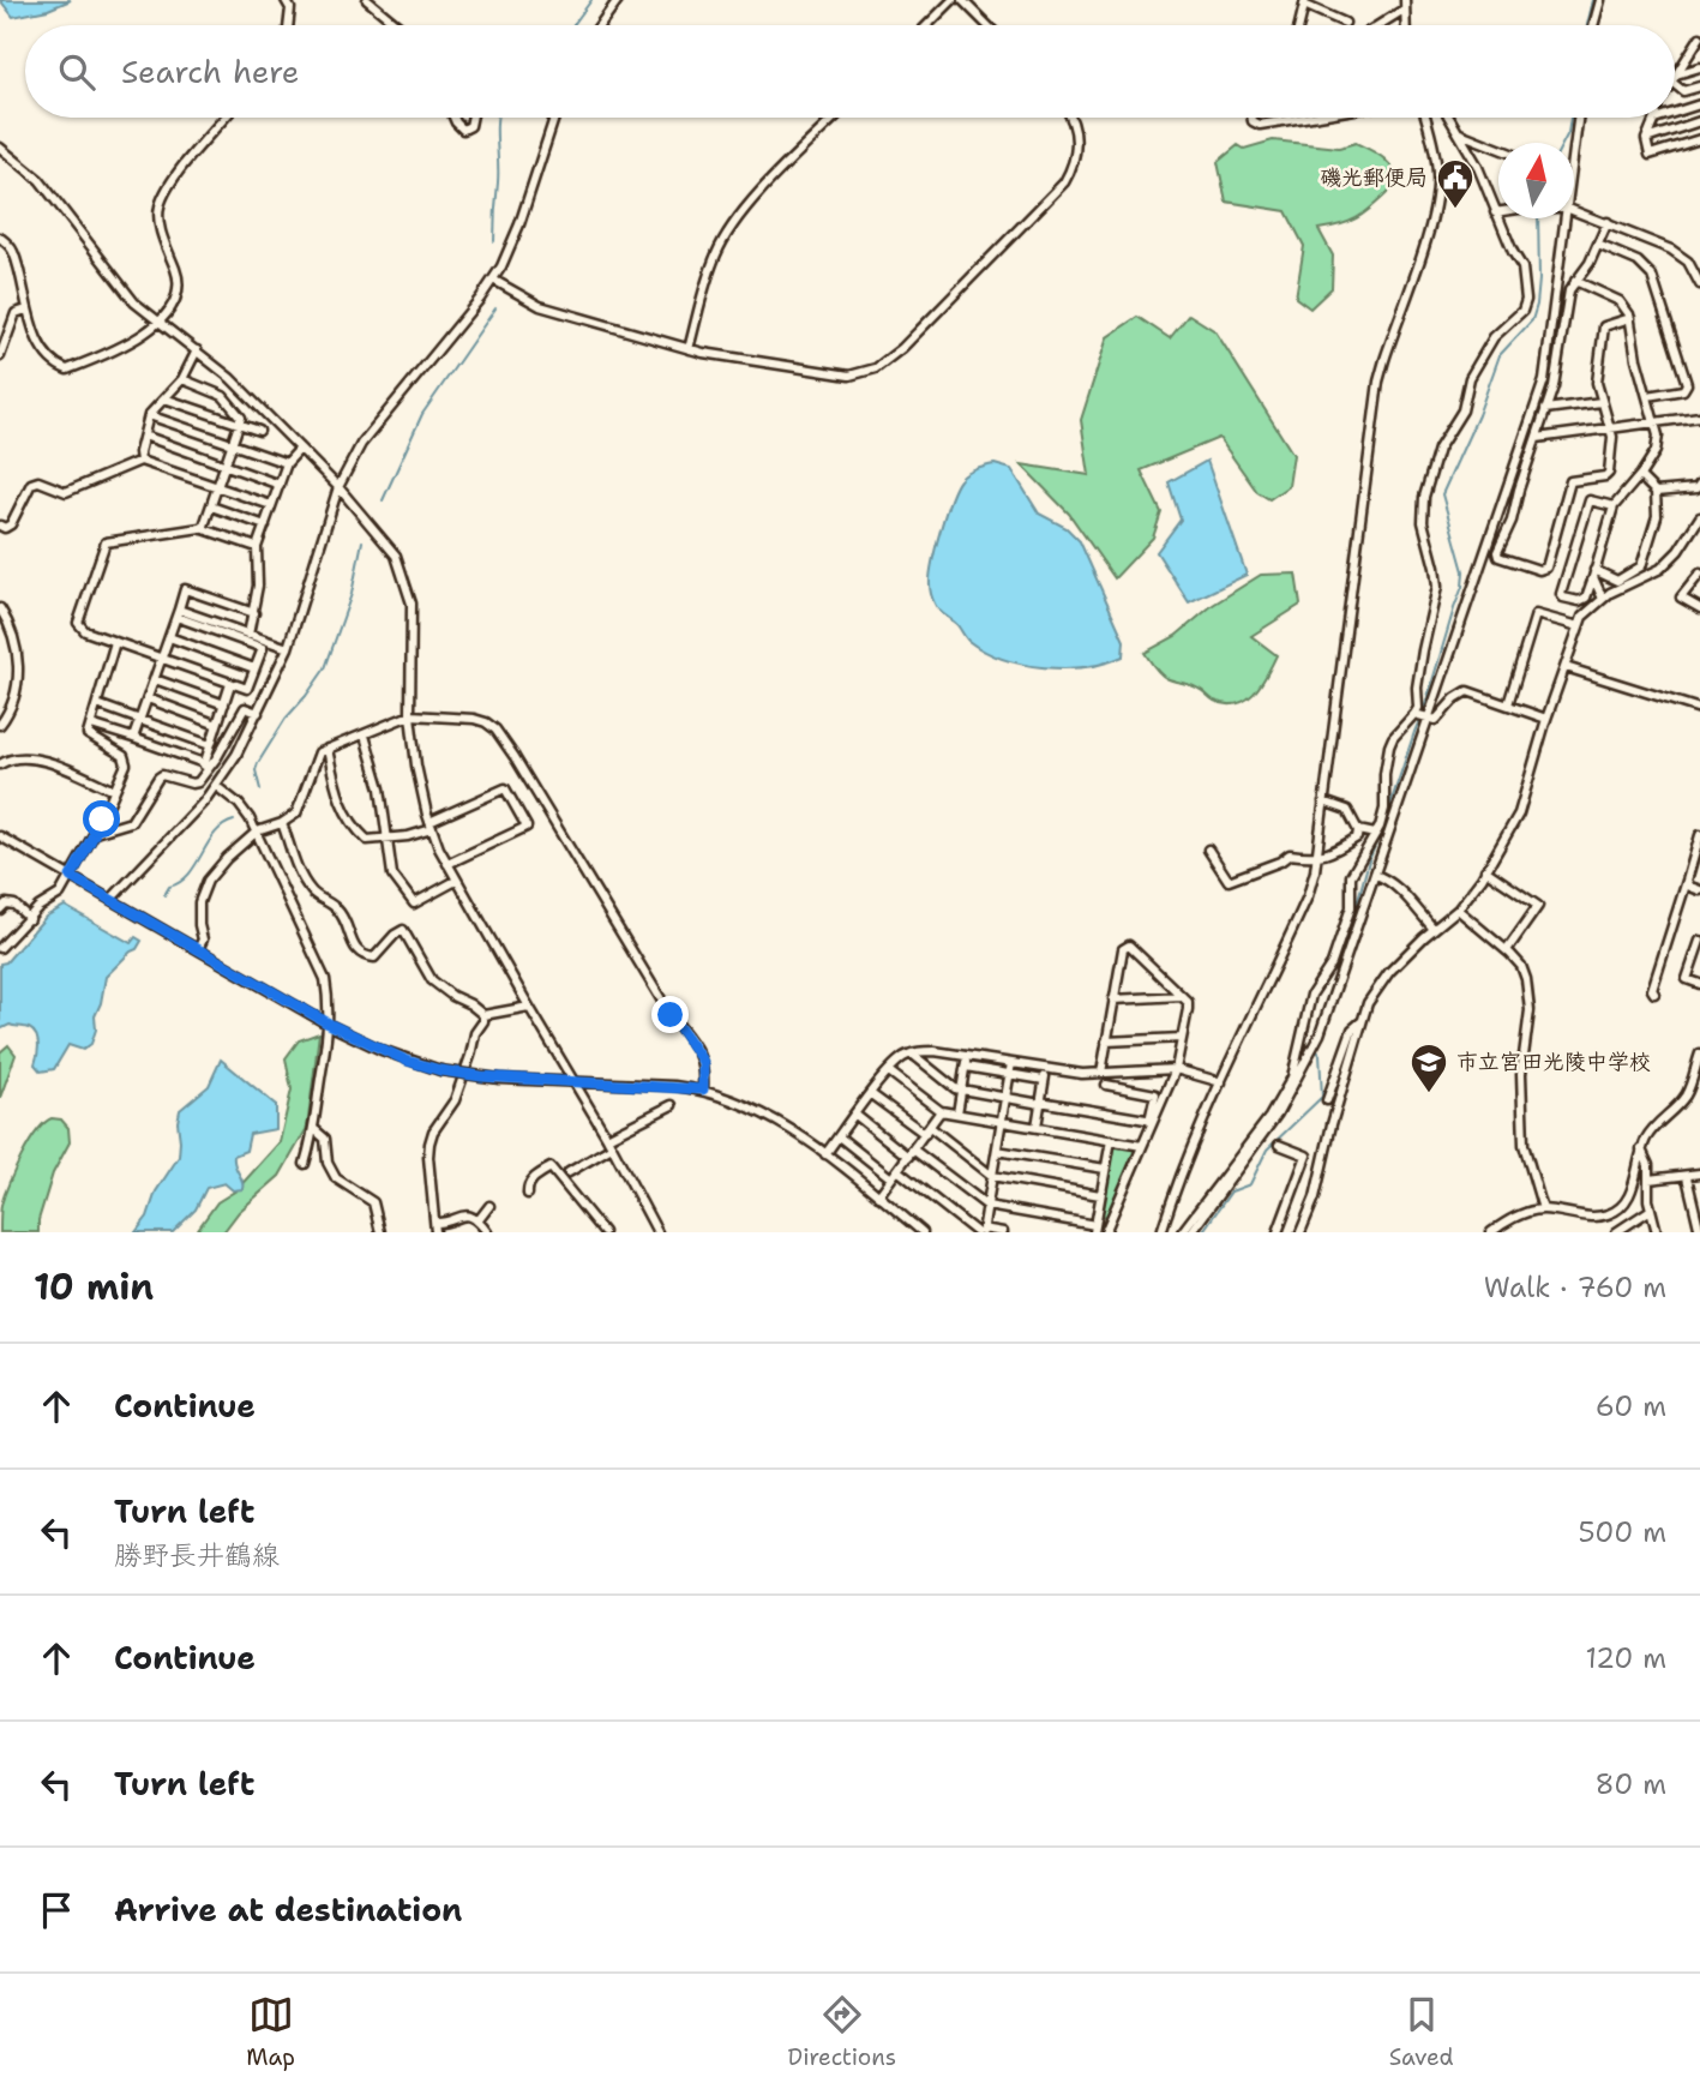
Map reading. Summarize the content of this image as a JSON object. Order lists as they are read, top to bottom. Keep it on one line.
{"places":{"public building":["磯光郵便局"],"school or university":["市立宮田光陵中学校"]},"north":"top","page":{"search":"Search here","heading":["10 min","Walk · 760 m"],"list":[["Continue","60 m"],["Turn left","勝野長井鶴線","500 m"],["Continue","120 m"],["Turn left","80 m"],"Arrive at destination"],"nav":["Map","Directions","Saved"]}}
